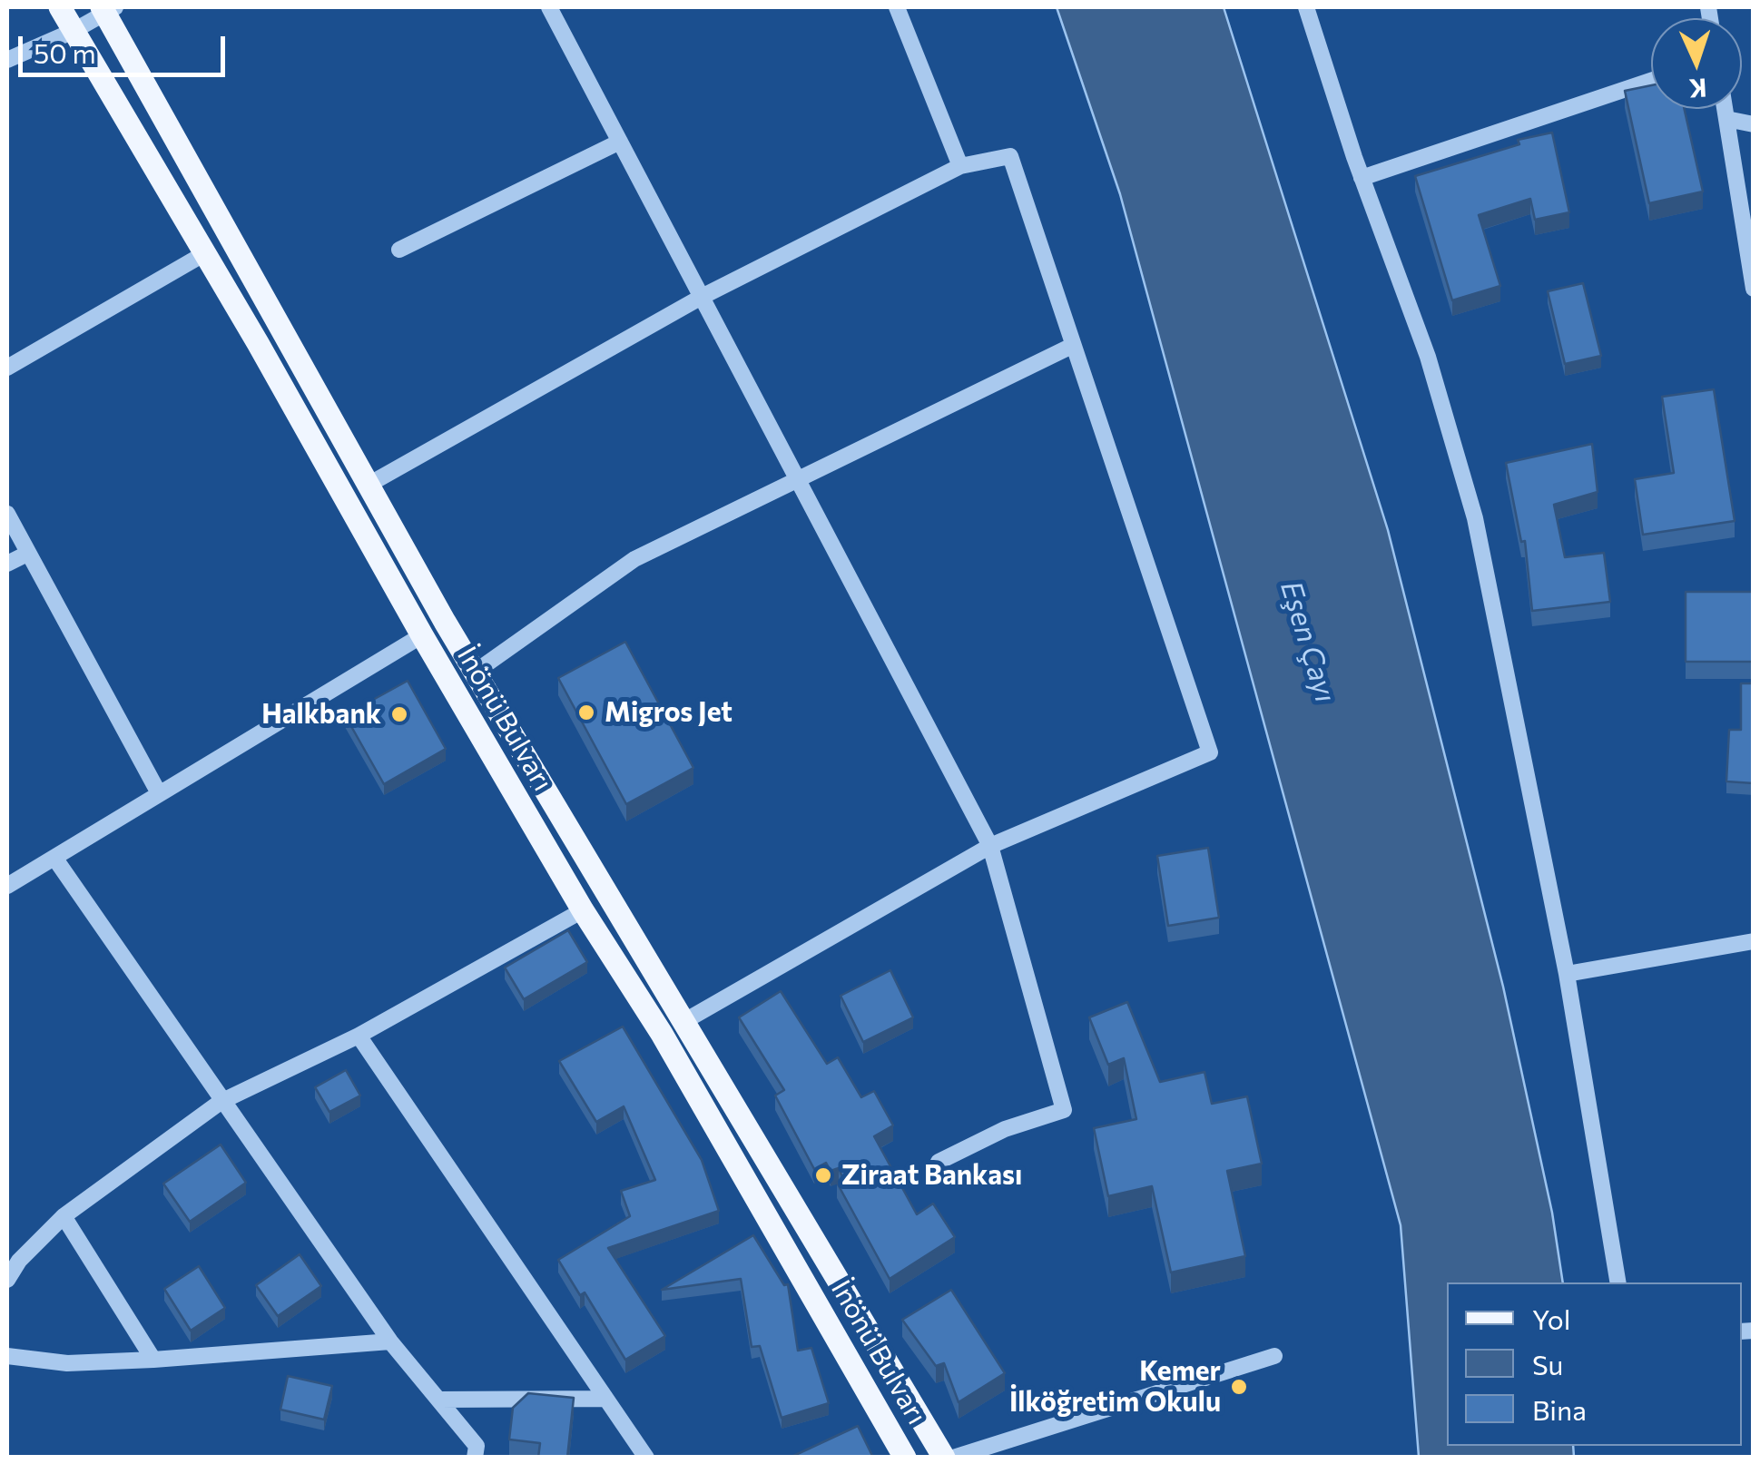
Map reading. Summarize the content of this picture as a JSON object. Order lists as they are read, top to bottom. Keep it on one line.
{"streets":{"main road":["İnönü Bulvarı"]},"water":["Eşen Çayı"],"places":["Migros Jet","Halkbank","Ziraat Bankası","Kemer İlköğretim Okulu"],"legend":["Yol","Su","Bina"],"scale_bar":"50 m","north":"bottom"}
